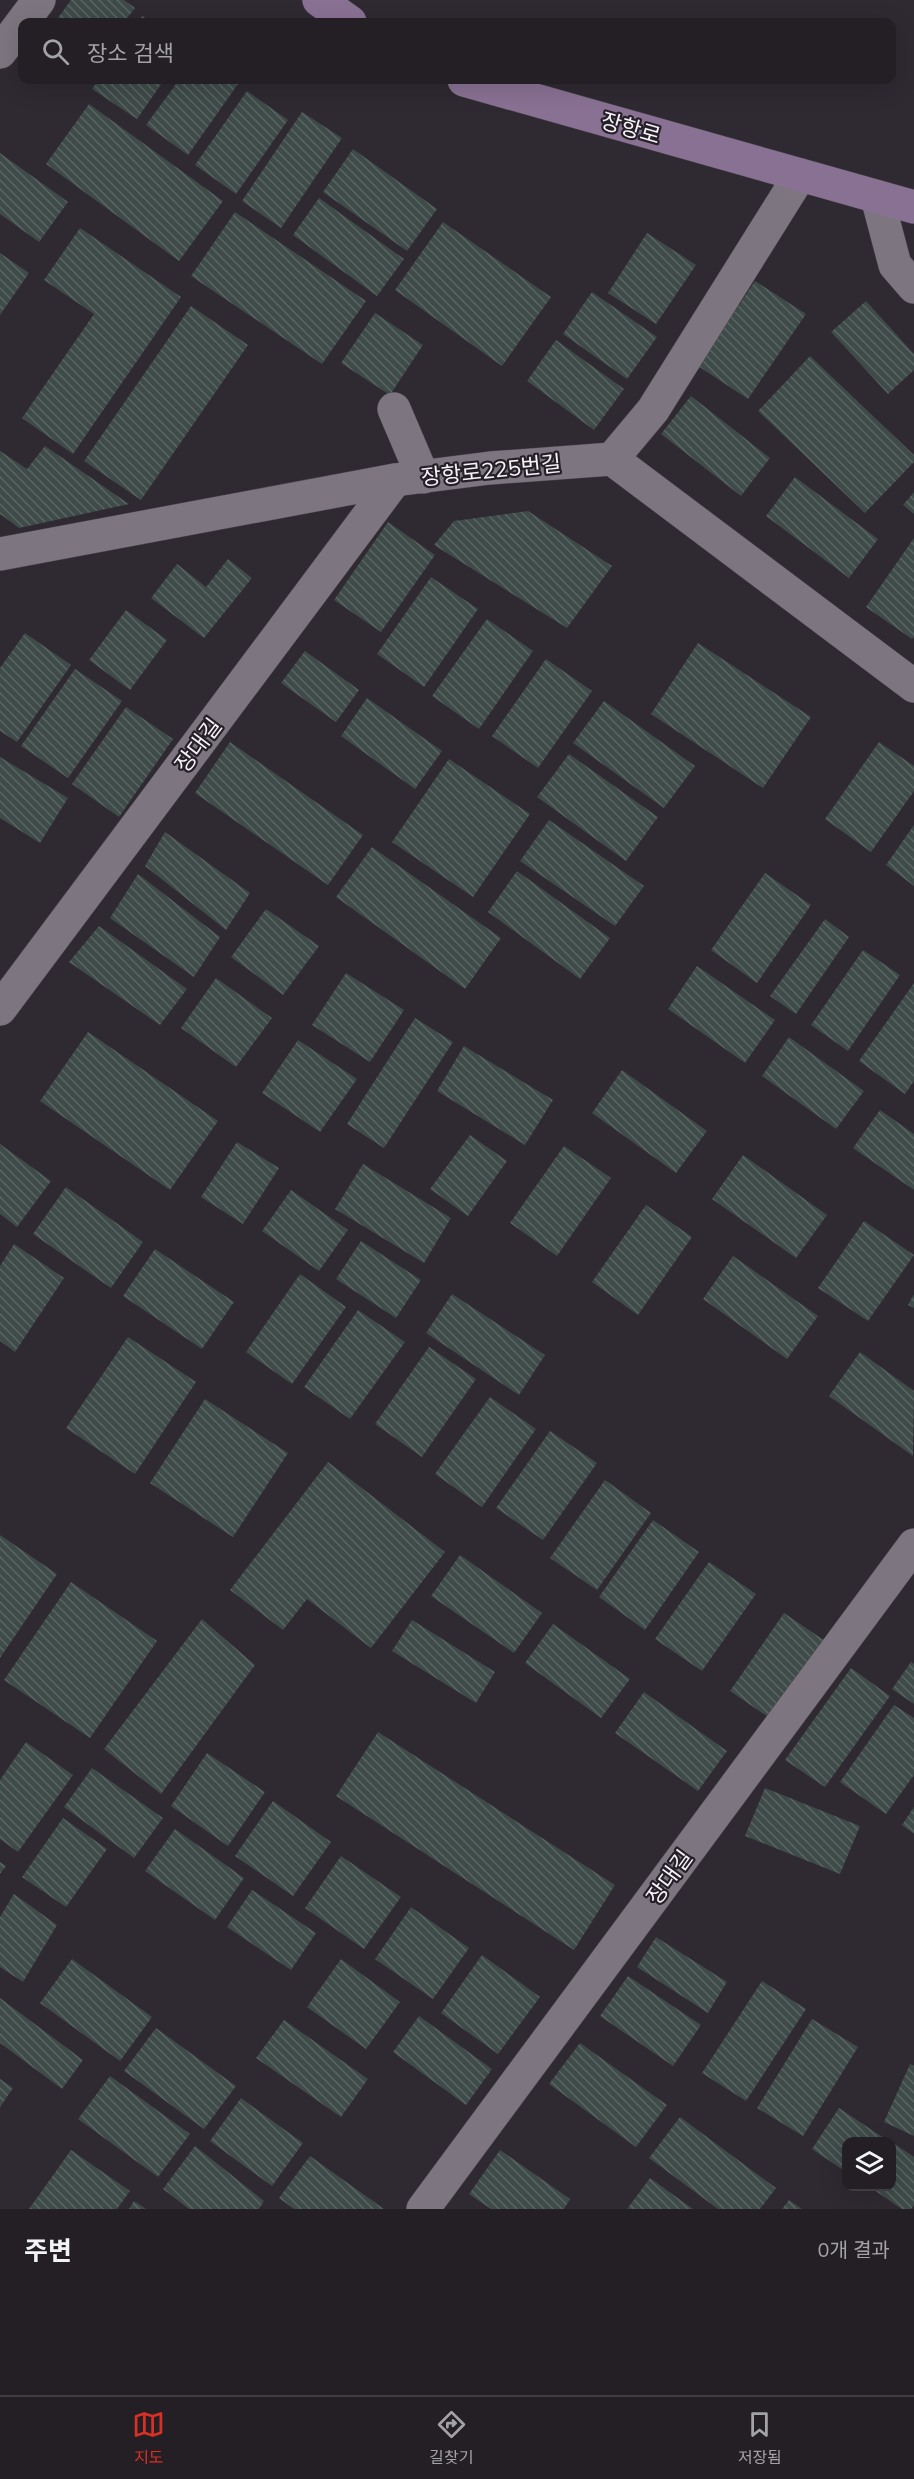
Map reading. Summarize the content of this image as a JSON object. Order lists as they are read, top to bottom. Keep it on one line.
{"streets":{"main road":["장항로"],"street":["장항로225번길","장대길"]},"crossings":[["장항로225번길","장대길"]],"page":{"search":"장소 검색","heading":["주변","0개 결과"],"nav":["지도","길찾기","저장됨"]}}
